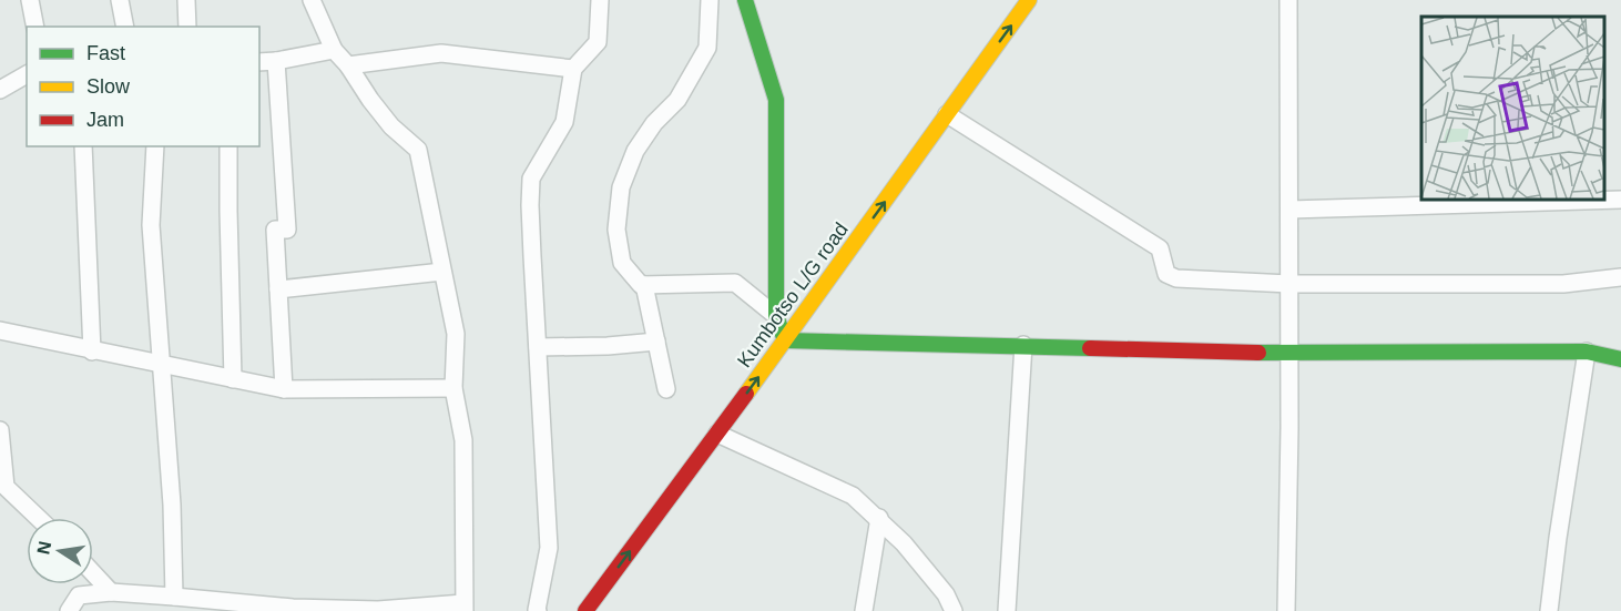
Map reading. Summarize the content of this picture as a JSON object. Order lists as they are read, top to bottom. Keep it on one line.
{"streets":{"street":["Kumbotso L/G road"]},"one_way":["Kumbotso L/G road"],"legend":["Fast","Slow","Jam"],"north":"left"}
